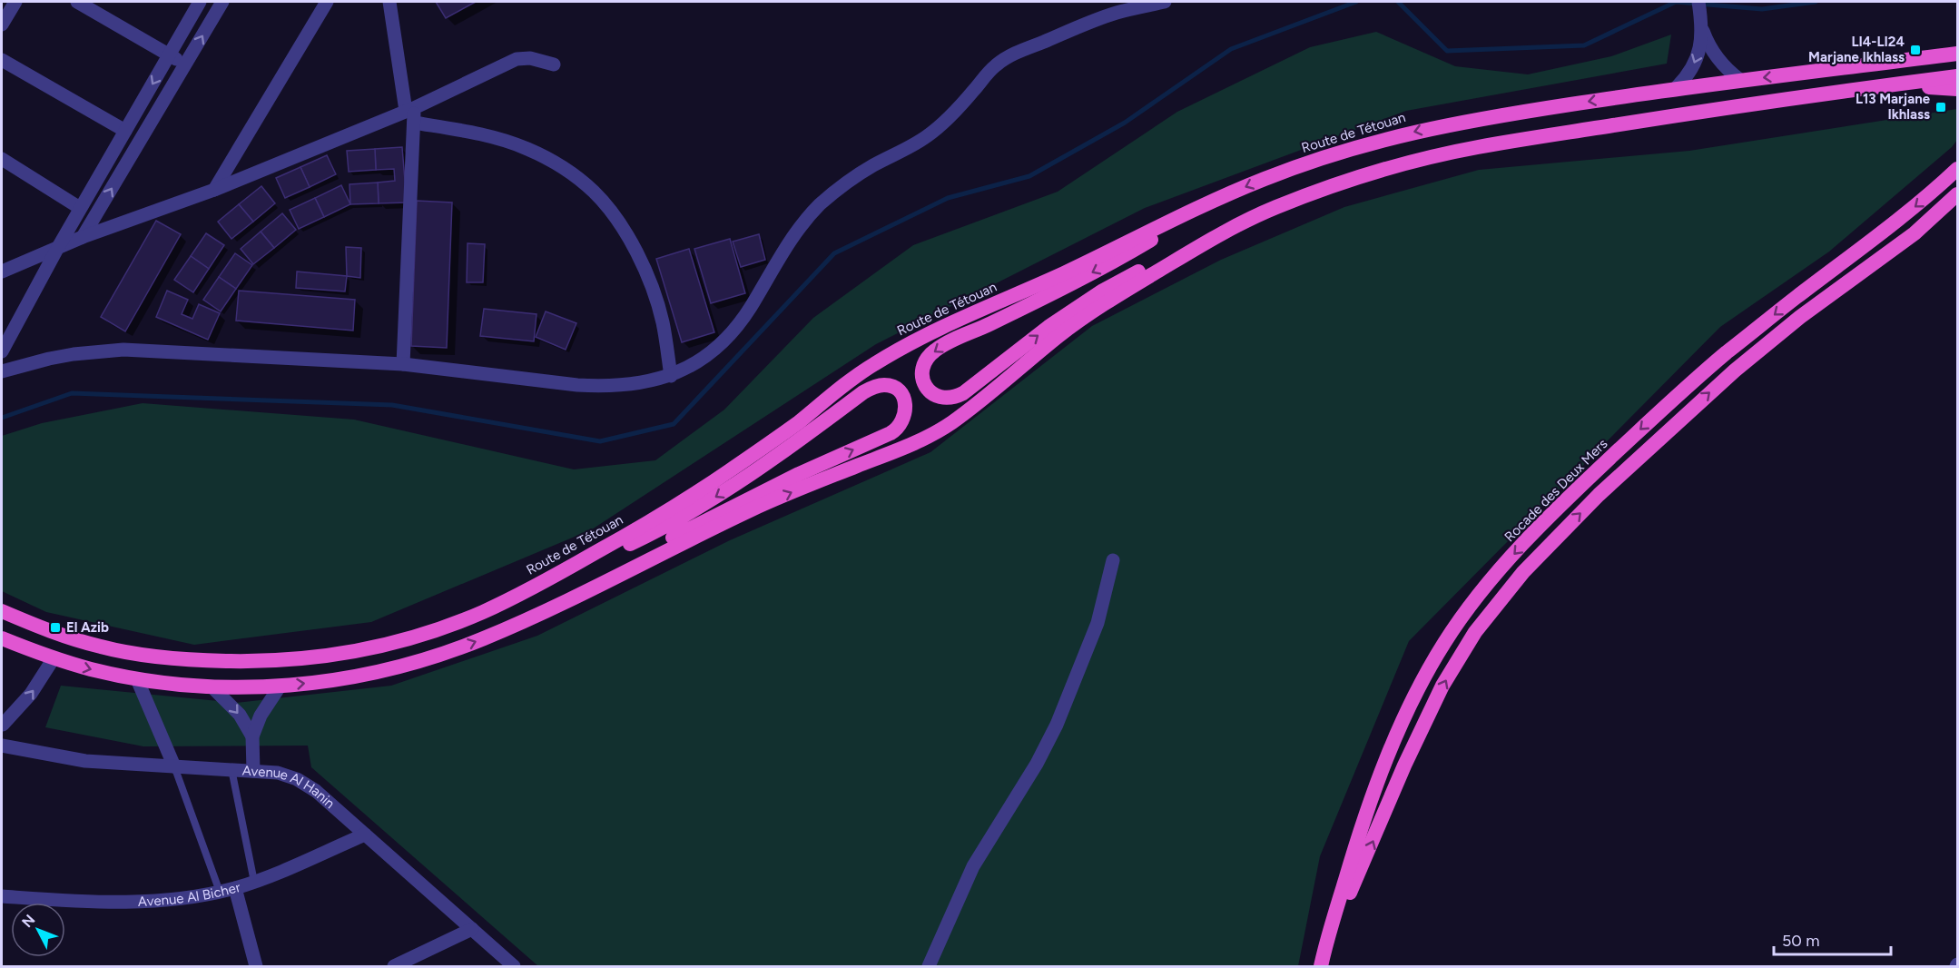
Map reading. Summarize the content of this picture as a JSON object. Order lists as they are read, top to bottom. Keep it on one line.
{"streets":{"highway":["Route de Tétouan","Rocade des Deux Mers"],"street":["Avenue Al Hanin","Avenue Al Bicher"]},"crossings":[["Avenue Al Hanin","Avenue Al Bicher"]],"places":{"transit":["LI4-LI24 Marjane Ikhlass","L13 Marjane Ikhlass","El Azib"]},"scale_bar":"50 m","north":"top left"}
